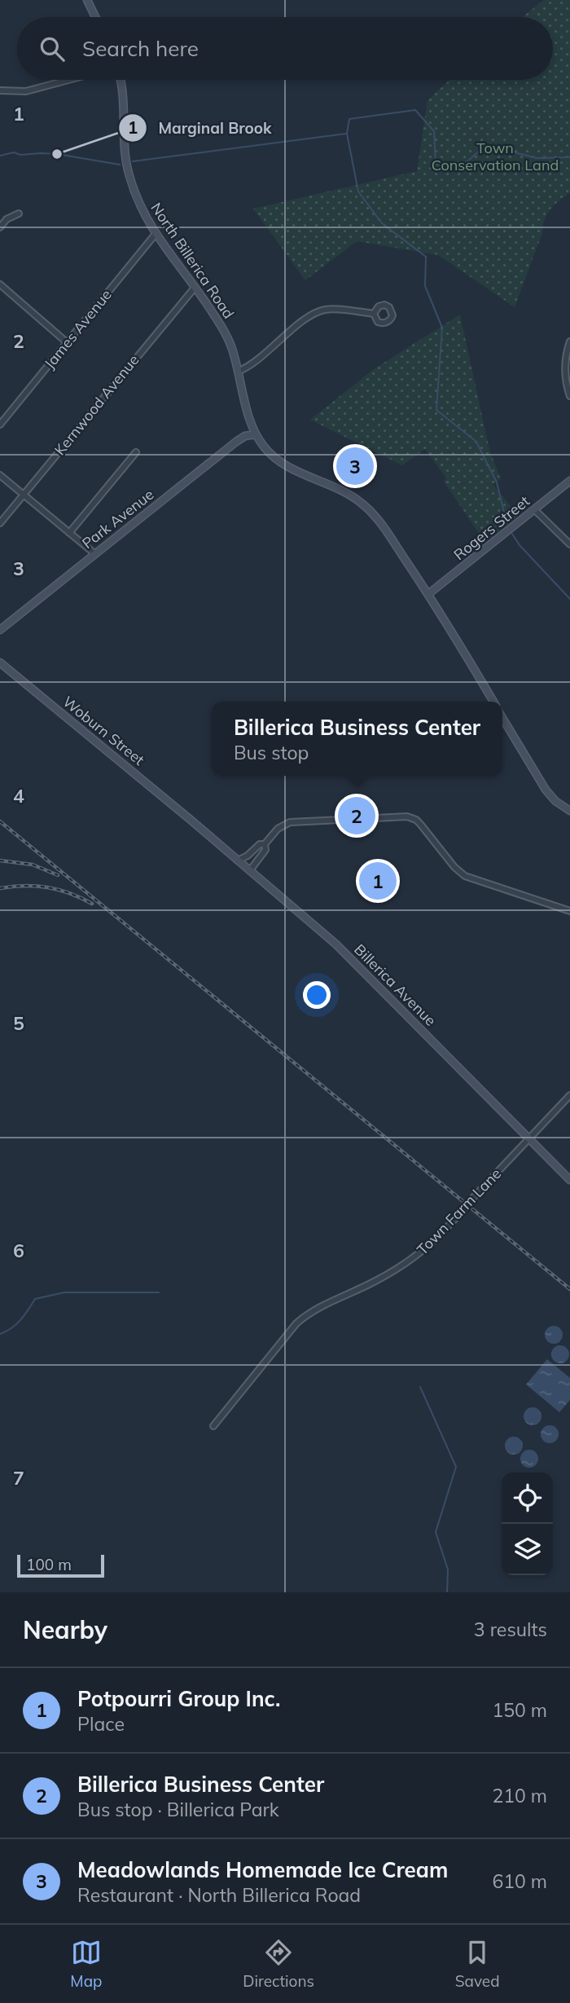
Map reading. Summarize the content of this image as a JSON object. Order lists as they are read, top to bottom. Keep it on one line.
{"streets":{"main road":["North Billerica Road","Park Avenue","Rogers Street","Woburn Street","Billerica Avenue"],"street":["James Avenue","Kernwood Avenue","Town Farm Lane"]},"crossings":[["North Billerica Road","James Avenue"],["North Billerica Road","Kernwood Avenue"],["North Billerica Road","Park Avenue"],["North Billerica Road","Rogers Street"],["Woburn Street","Billerica Avenue"],["Billerica Avenue","Town Farm Lane"]],"parks":["Town Conservation Land"],"places":["Marginal Brook"],"scale_bar":"100 m","page":{"search":"Search here","pins":["3","2","1"],"popup":["Billerica Business Center","Bus stop"],"scale":"100 m","heading":["Nearby","3 results"],"list":[{"mark":"1","name":"Potpourri Group Inc.","note":"Place","value":"150 m"},{"mark":"2","name":"Billerica Business Center","note":"Bus stop · Billerica Park","value":"210 m"},{"mark":"3","name":"Meadowlands Homemade Ice Cream","note":"Restaurant · North Billerica Road","value":"610 m"}],"nav":["Map","Directions","Saved"]},"grid":{"rows":["1","2","3","4","5","6","7"]}}
